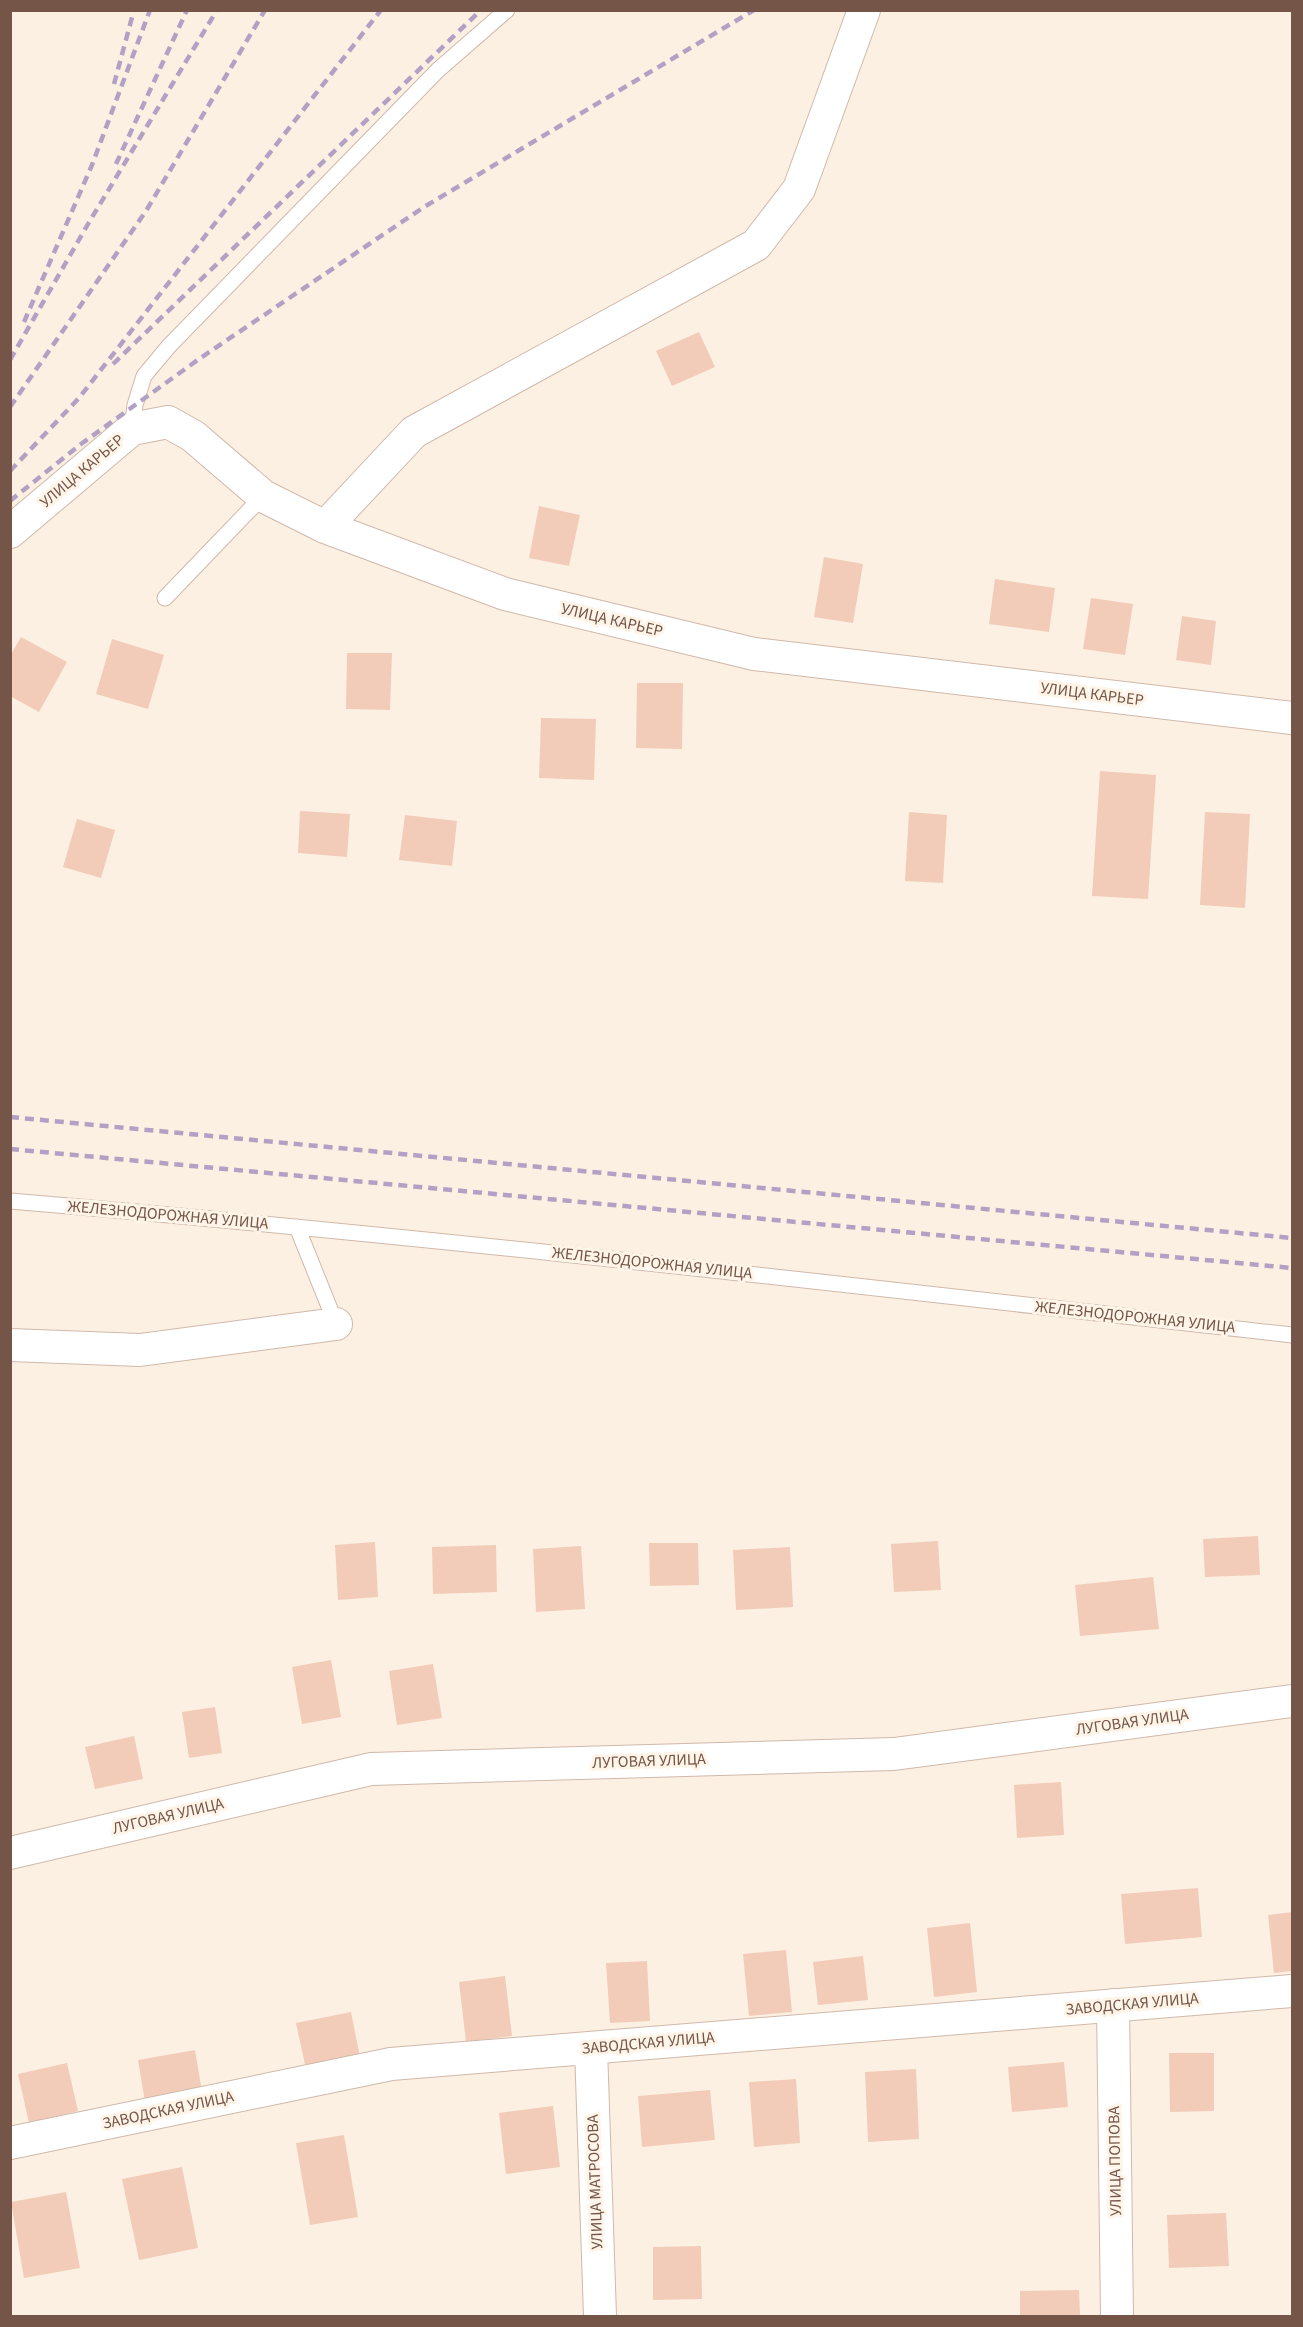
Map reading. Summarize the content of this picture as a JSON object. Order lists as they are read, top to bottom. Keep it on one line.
{"streets":{"street":["УЛИЦА КАРЬЕР","ЛУГОВАЯ УЛИЦА","ЗАВОДСКАЯ УЛИЦА","УЛИЦА ПОПОВА","УЛИЦА МАТРОСОВА"],"lane":["ЖЕЛЕЗНОДОРОЖНАЯ УЛИЦА"]},"crossings":[["ЗАВОДСКАЯ УЛИЦА","УЛИЦА ПОПОВА"],["ЗАВОДСКАЯ УЛИЦА","УЛИЦА МАТРОСОВА"]]}
